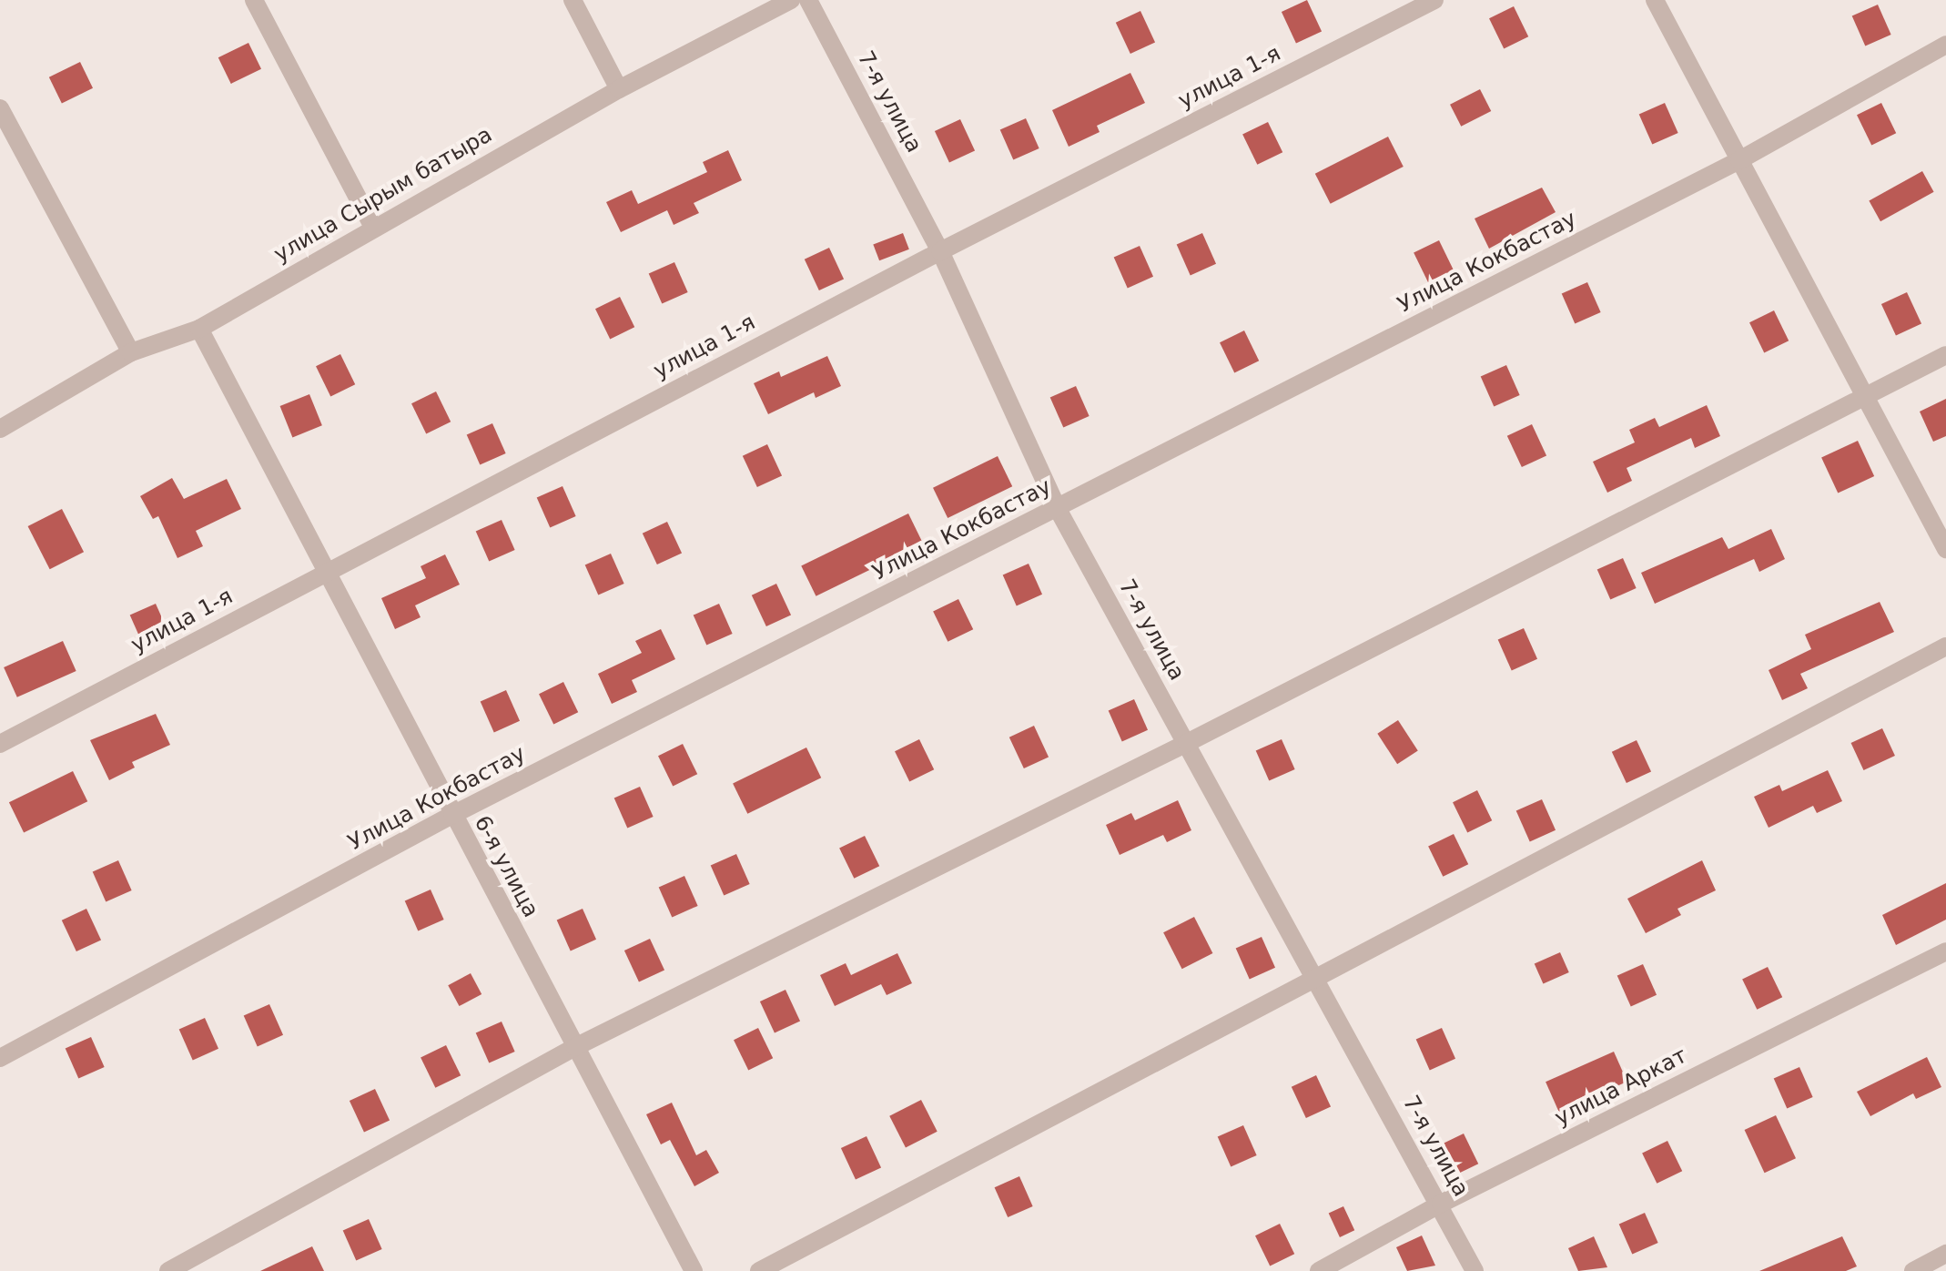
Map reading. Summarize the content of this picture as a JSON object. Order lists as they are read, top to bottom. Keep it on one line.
{"streets":{"street":["улица 1-я","7-я улица","улица Сырым батыра","Улица Кокбастау","6-я улица","улица Аркат"]},"crossings":[["улица 1-я","7-я улица"],["улица 1-я","6-я улица"],["7-я улица","Улица Кокбастау"],["7-я улица","улица Аркат"],["улица Сырым батыра","6-я улица"],["Улица Кокбастау","6-я улица"]]}
